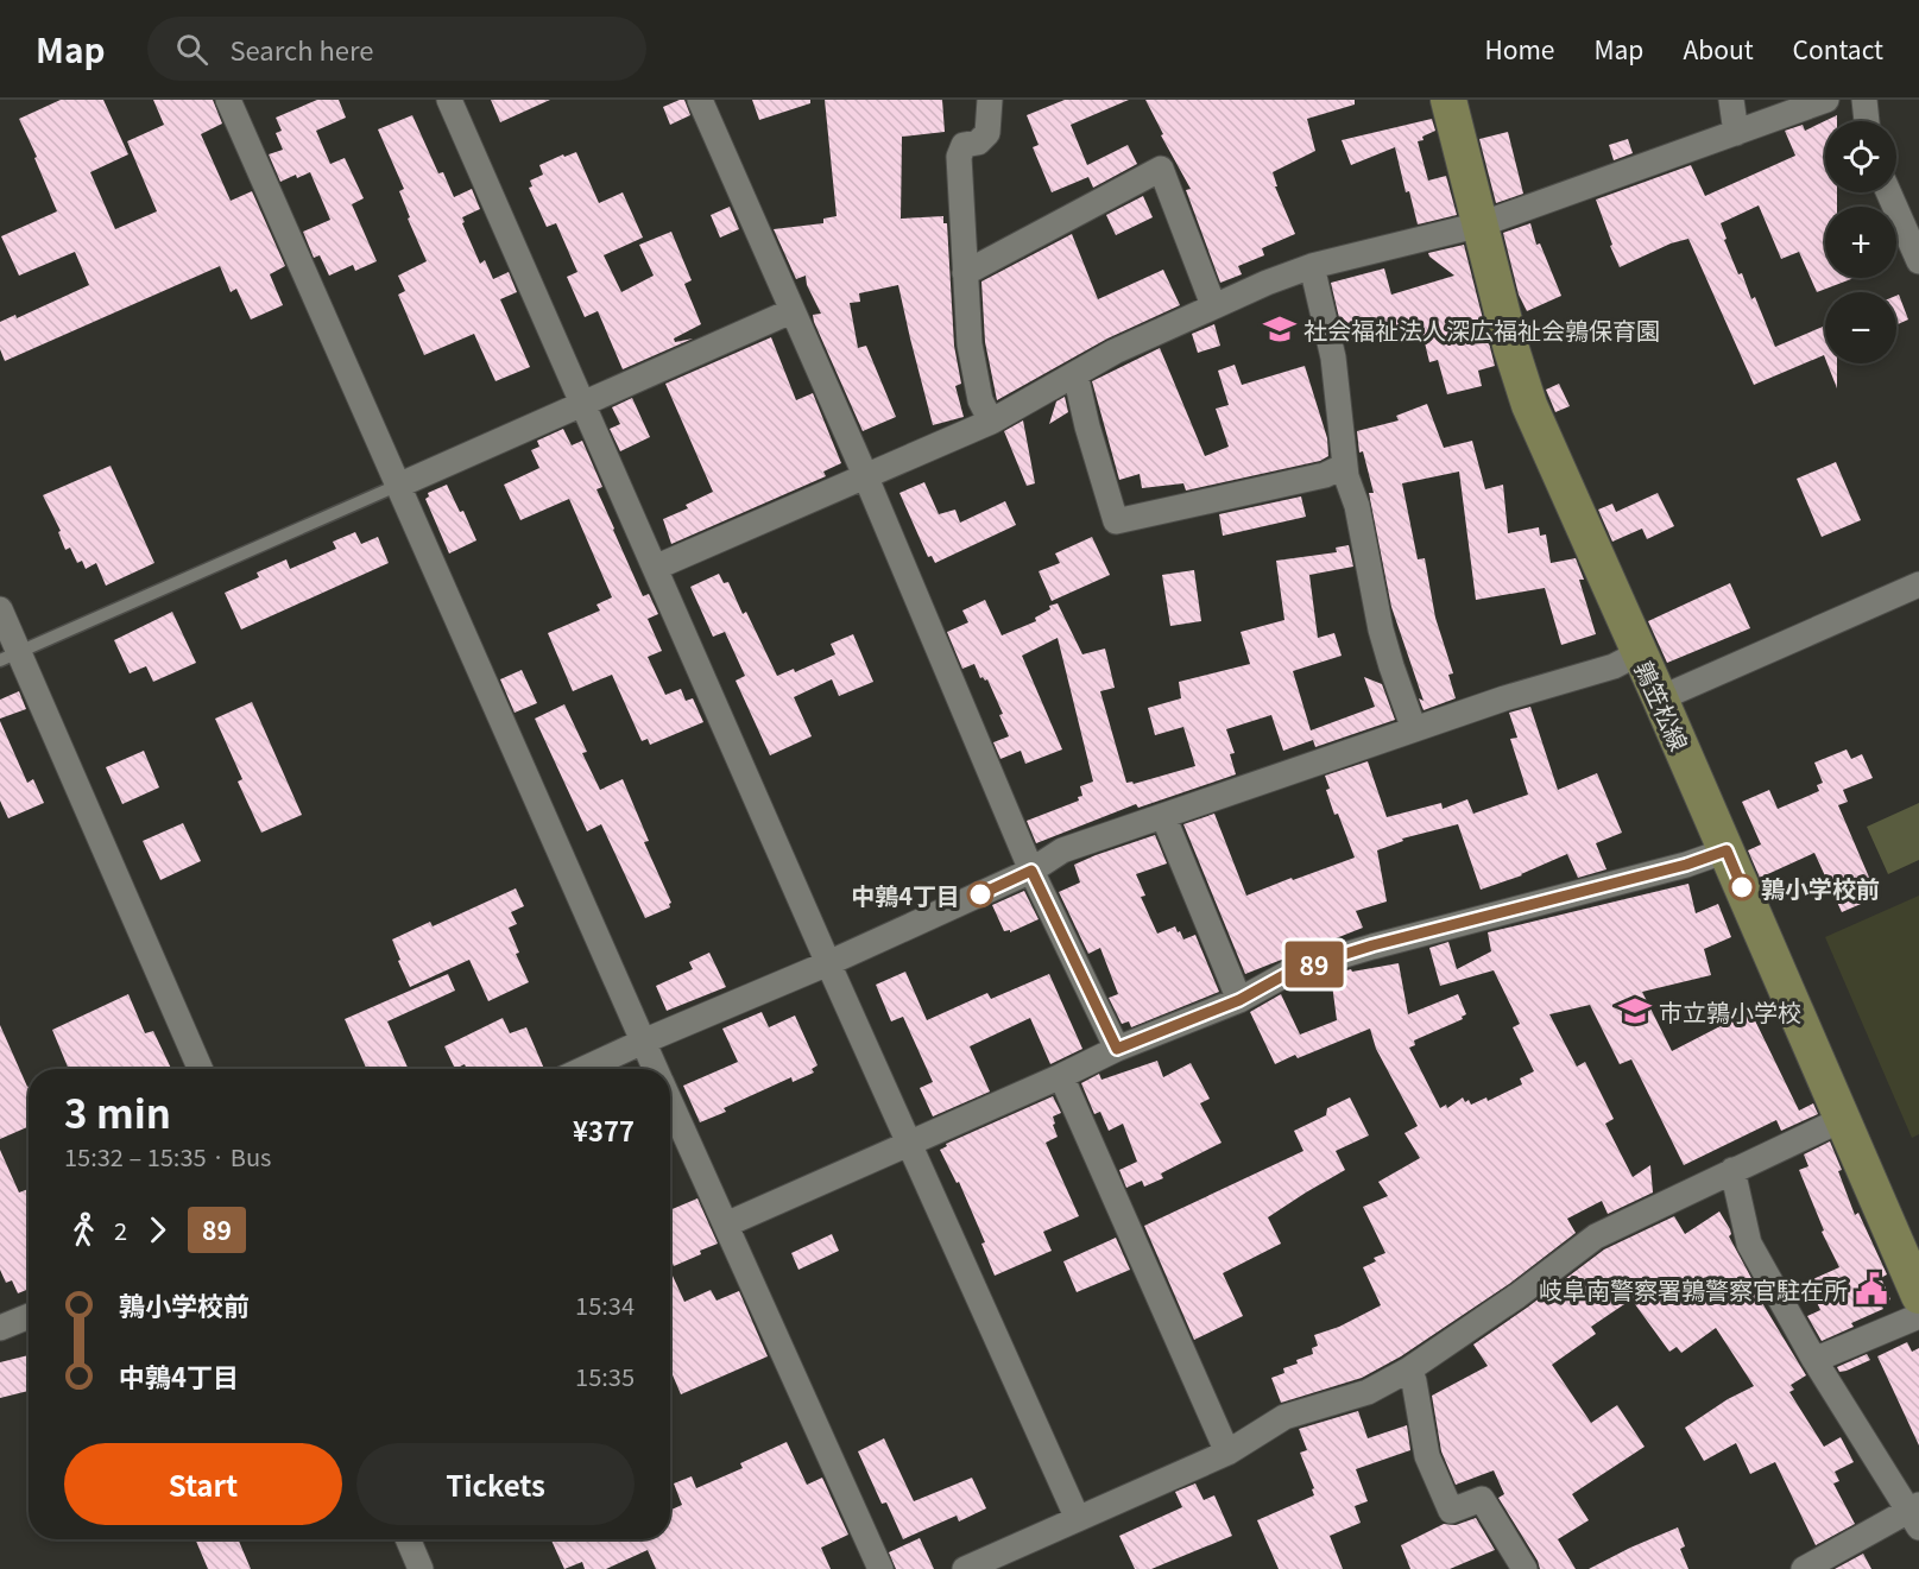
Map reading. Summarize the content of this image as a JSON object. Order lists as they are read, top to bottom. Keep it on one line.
{"streets":{"main road":["鶉笠松線"]},"places":{"school or university":["社会福祉法人深広福祉会鶉保育園","市立鶉小学校"],"other":["鶉小学校前","中鶉4丁目"],"public building":["岐阜南警察署鶉警察官駐在所"]},"lines":["bus line 89"],"page":{"header":"Map","search":"Search here","nav":["Home","Map","About","Contact"],"on_map":"89","map_buttons":["+","−"],"heading":["3 min","15:32 – 15:35 · Bus","¥377"],"legs":["2","89"],"list":[{"name":"鶉小学校前","value":"15:34"},{"name":"中鶉4丁目","value":"15:35"}],"buttons":["Start","Tickets"]}}
